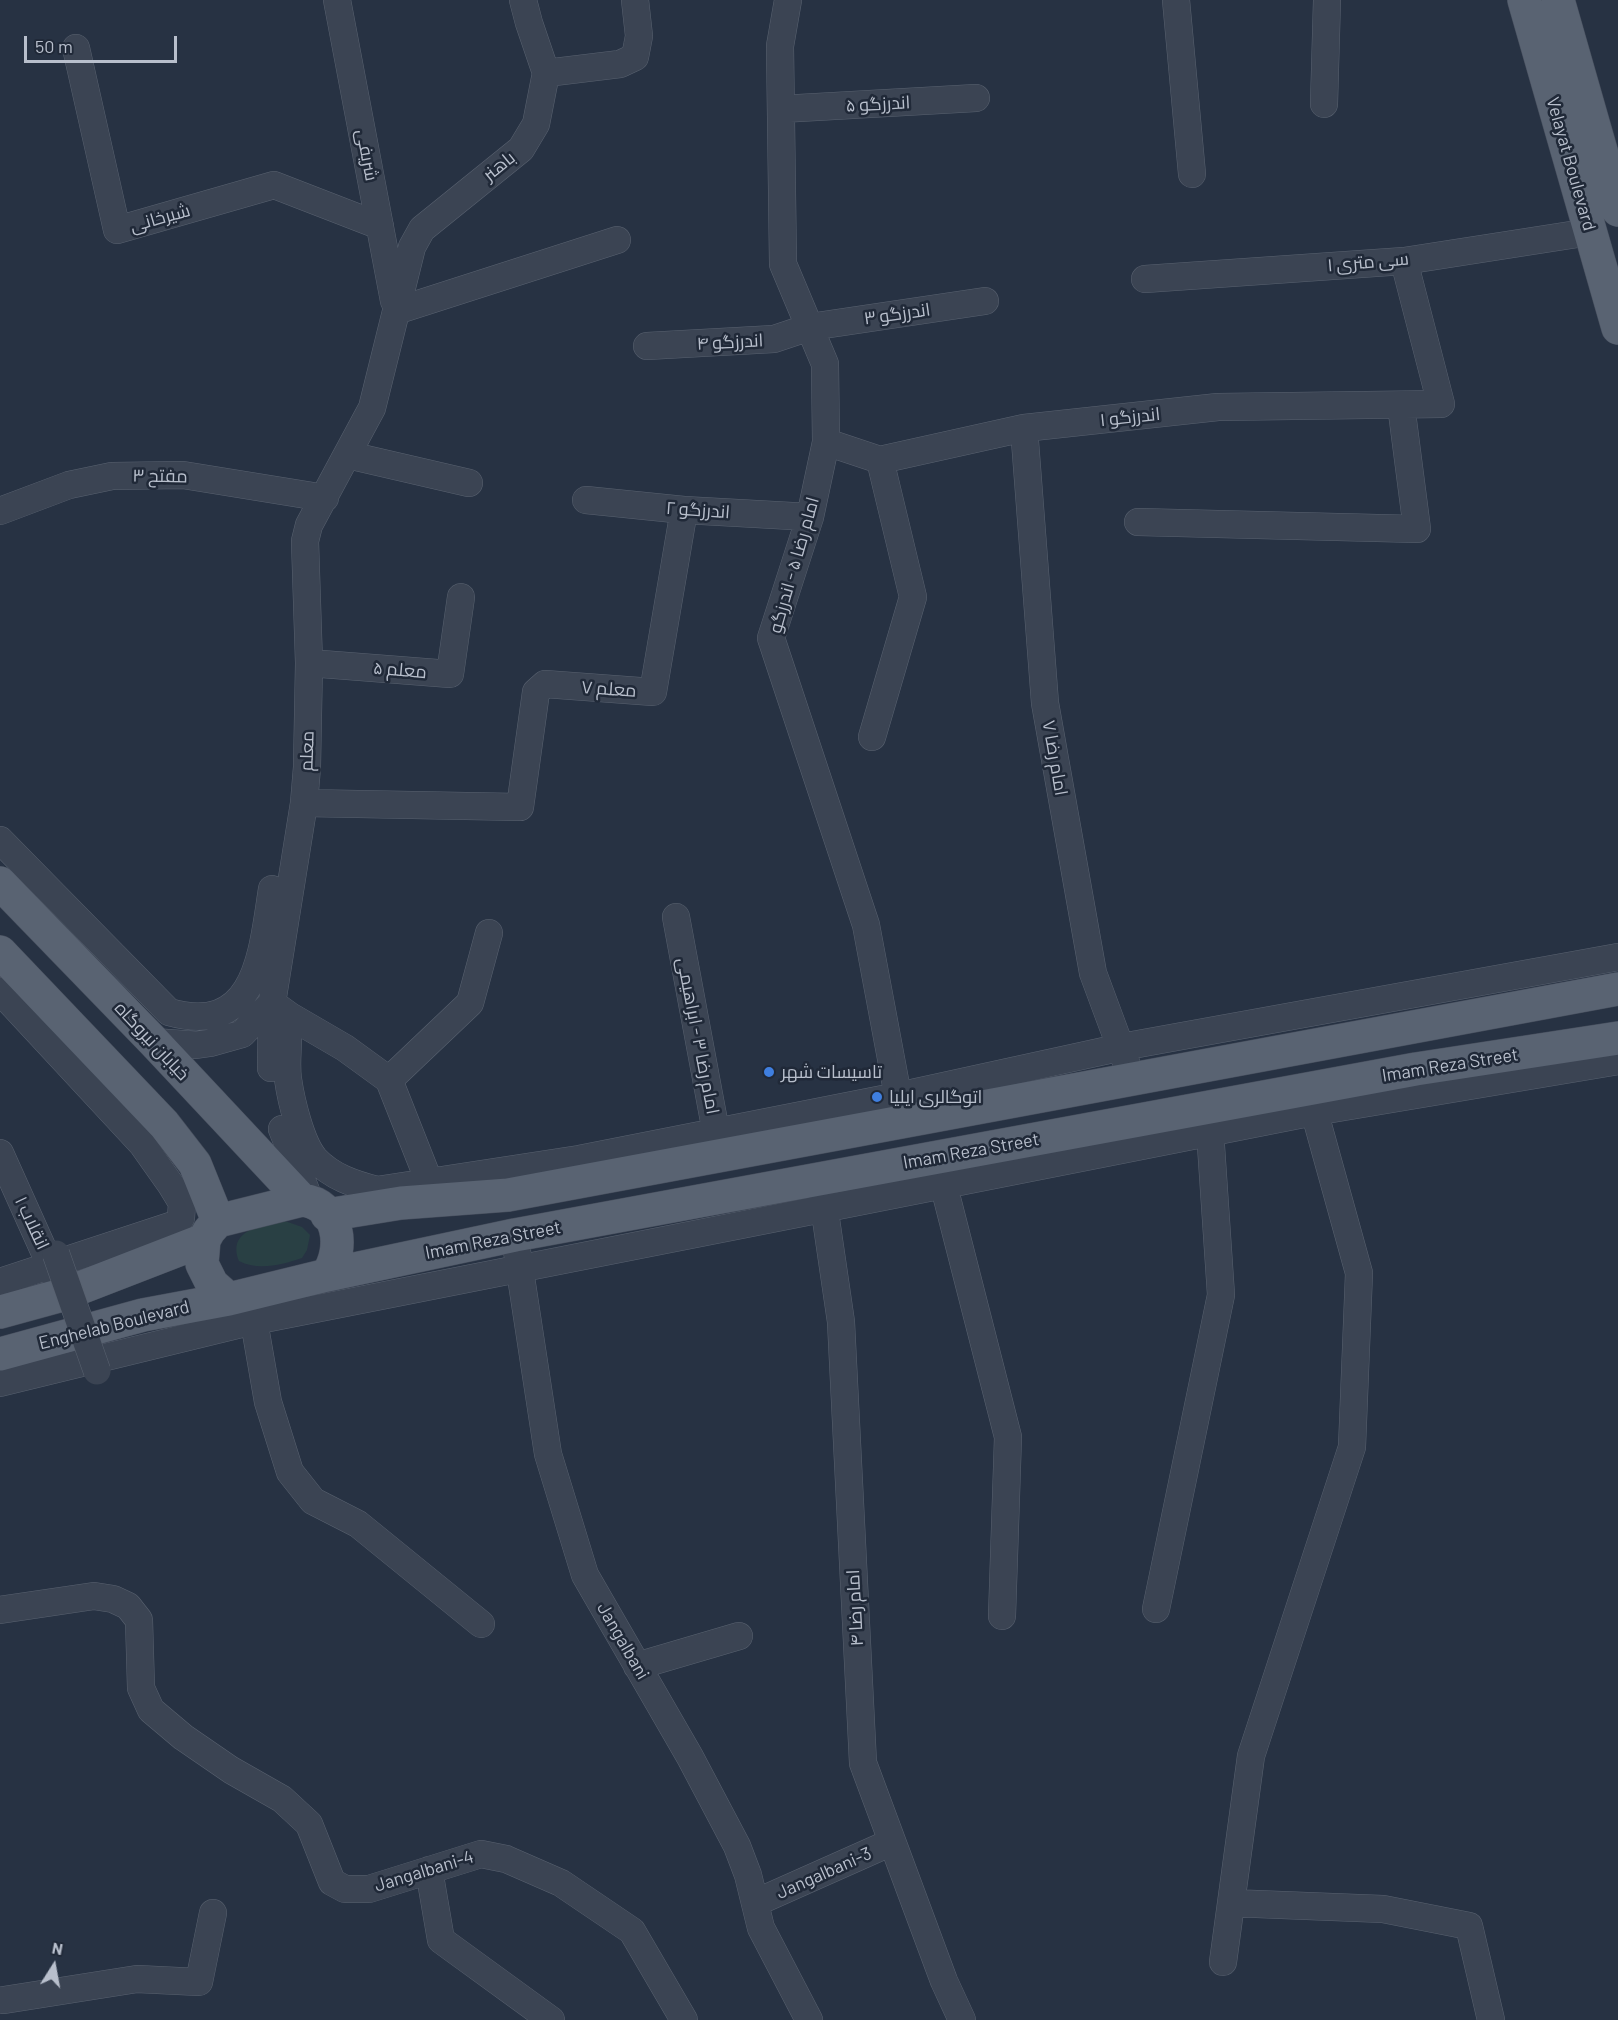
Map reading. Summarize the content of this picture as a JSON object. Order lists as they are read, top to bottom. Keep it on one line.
{"streets":{"main road":["Velayat Boulevard","خیابان نیروگاه","Imam Reza Street","Enghelab Boulevard"],"street":["اندرزگو ۵","شریفی","باهنر","شیرخانی","سی متری ۱","اندرزگو ۳","اندرزگو ۴","اندرزگو ۱","مفتح ۳","اندرزگو ۲","امام رضا ۵ - اندرزگو","معلم ۵","معلم ۷","معلم","امام رضا ۷","امام رضا ۳ - ابراهیمی","انقلاب ۱","امام رضا ۴","Jangalbani","Jangalbani-4","Jangalbani-3"]},"crossings":[["اندرزگو ۵","امام رضا ۵ - اندرزگو"],["شریفی","باهنر"],["شریفی","شیرخانی"],["شریفی","معلم"],["Velayat Boulevard","سی متری ۱"],["باهنر","معلم"],["سی متری ۱","اندرزگو ۱"],["اندرزگو ۳","اندرزگو ۴"],["اندرزگو ۳","امام رضا ۵ - اندرزگو"],["اندرزگو ۴","امام رضا ۵ - اندرزگو"],["اندرزگو ۱","امام رضا ۷"],["مفتح ۳","معلم"],["اندرزگو ۲","امام رضا ۵ - اندرزگو"],["اندرزگو ۲","معلم ۷"],["معلم ۵","معلم"],["معلم ۷","معلم"],["معلم","خیابان نیروگاه"],["خیابان نیروگاه","Imam Reza Street"],["Imam Reza Street","Enghelab Boulevard"],["Imam Reza Street","امام رضا ۴"],["Imam Reza Street","Jangalbani"],["امام رضا ۴","Jangalbani-3"],["Jangalbani","Jangalbani-3"]],"places":["تاسیسات شهر","اتوگالری ایلیا"],"scale_bar":"50 m","north":"top"}
